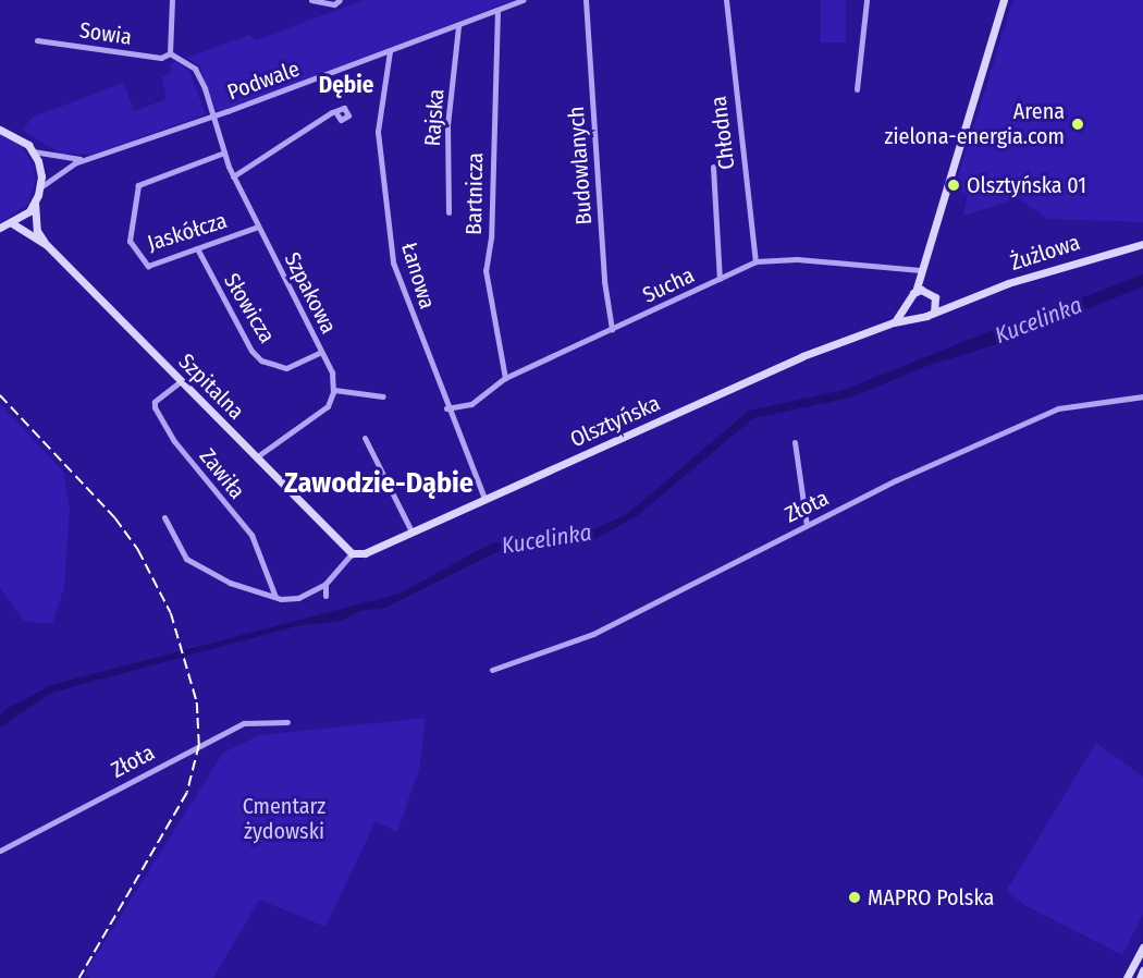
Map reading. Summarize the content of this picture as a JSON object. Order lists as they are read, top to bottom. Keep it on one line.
{"streets":{"street":["Sowia","Podwale","Rajska","Chłodna","Budowlanych","Bartnicza","Jaskółcza","Żużlowa","Łanowa","Sucha","Szpakowa","Słowicza","Szpitalna","Olsztyńska","Zawiła","Złota"]},"crossings":[["Sowia","Szpakowa"],["Podwale","Rajska"],["Podwale","Bartnicza"],["Podwale","Łanowa"],["Podwale","Szpakowa"],["Chłodna","Sucha"],["Budowlanych","Sucha"],["Bartnicza","Sucha"],["Jaskółcza","Szpakowa"],["Jaskółcza","Słowicza"],["Żużlowa","Olsztyńska"],["Łanowa","Sucha"],["Łanowa","Olsztyńska"],["Szpakowa","Słowicza"],["Szpitalna","Olsztyńska"],["Szpitalna","Zawiła"]],"districts":["Dębie","Zawodzie-Dąbie"],"water":["Kucelinka"],"parks":["Cmentarz żydowski"],"places":["Arena zielona-energia.com","Olsztyńska 01","MAPRO Polska"]}
